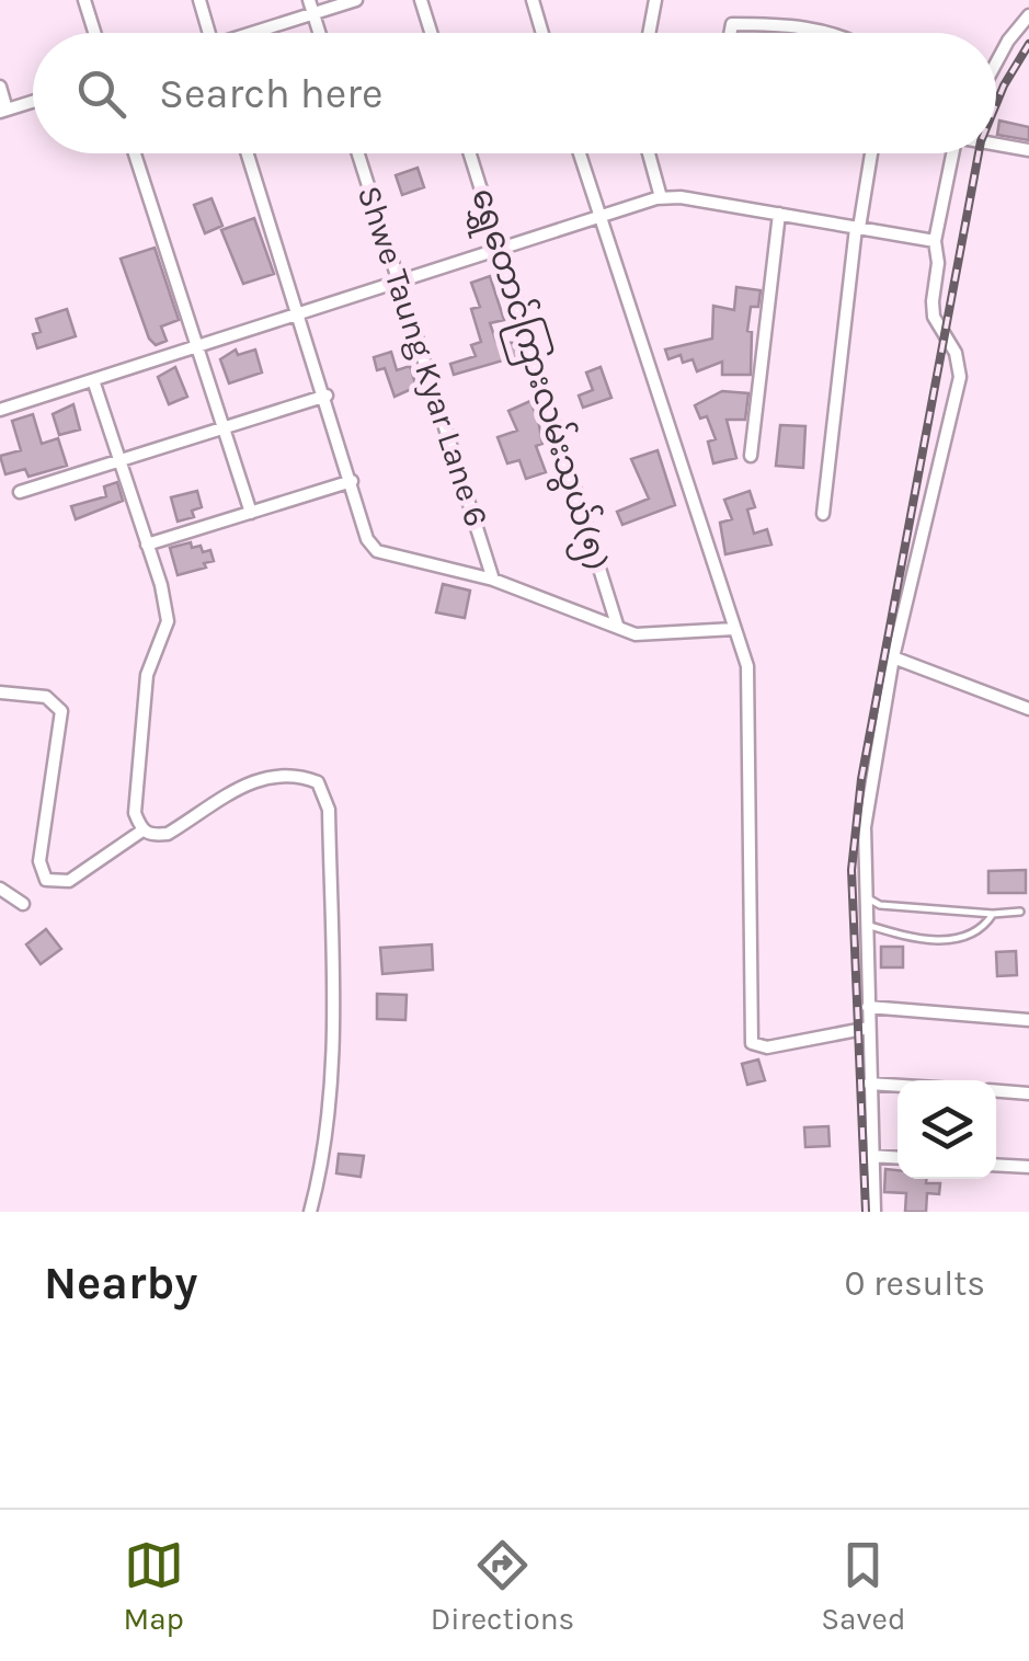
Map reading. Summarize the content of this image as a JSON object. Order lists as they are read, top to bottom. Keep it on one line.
{"streets":{"street":["Shwe Taung Kyar Lane 6","ရွှေတောင်ကြားလမ်းသွယ်(၅)"]},"page":{"search":"Search here","heading":["Nearby","0 results"],"nav":["Map","Directions","Saved"]}}
